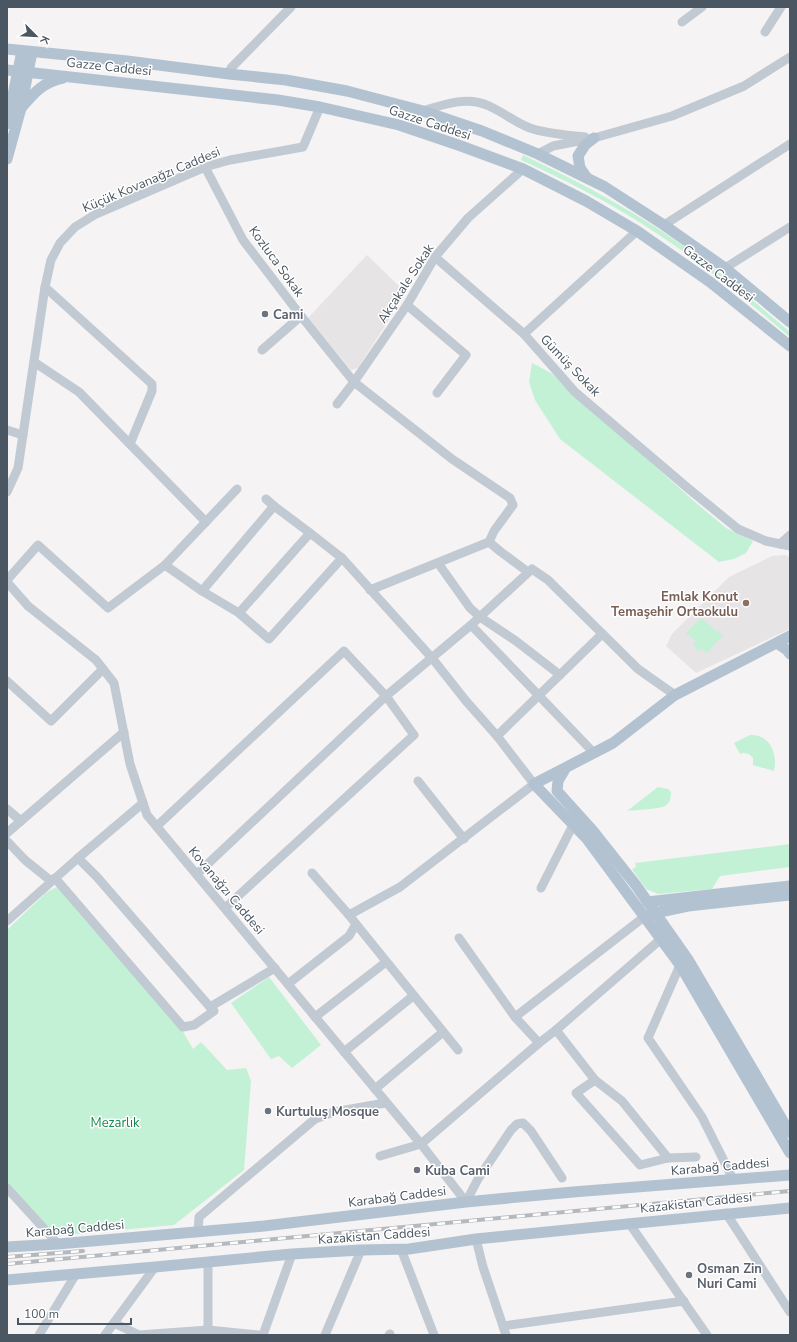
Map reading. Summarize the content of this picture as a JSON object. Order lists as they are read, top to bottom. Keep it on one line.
{"streets":{"main road":["Gazze Caddesi","Karabağ Caddesi","Kazakistan Caddesi"],"street":["Küçük Kovanağzı Caddesi","Kozluca Sokak","Akçakale Sokak","Gümüş Sokak","Kovanağzı Caddesi"]},"crossings":[["Gazze Caddesi","Küçük Kovanağzı Caddesi"],["Gazze Caddesi","Akçakale Sokak"],["Küçük Kovanağzı Caddesi","Kozluca Sokak"],["Kozluca Sokak","Akçakale Sokak"],["Akçakale Sokak","Gümüş Sokak"],["Kovanağzı Caddesi","Karabağ Caddesi"]],"parks":["Mezarlık"],"places":["Cami","Emlak Konut Temaşehir Ortaokulu","Kurtuluş Mosque","Kuba Cami","Osman Zin Nuri Cami"],"scale_bar":"100 m","north":"bottom right"}
